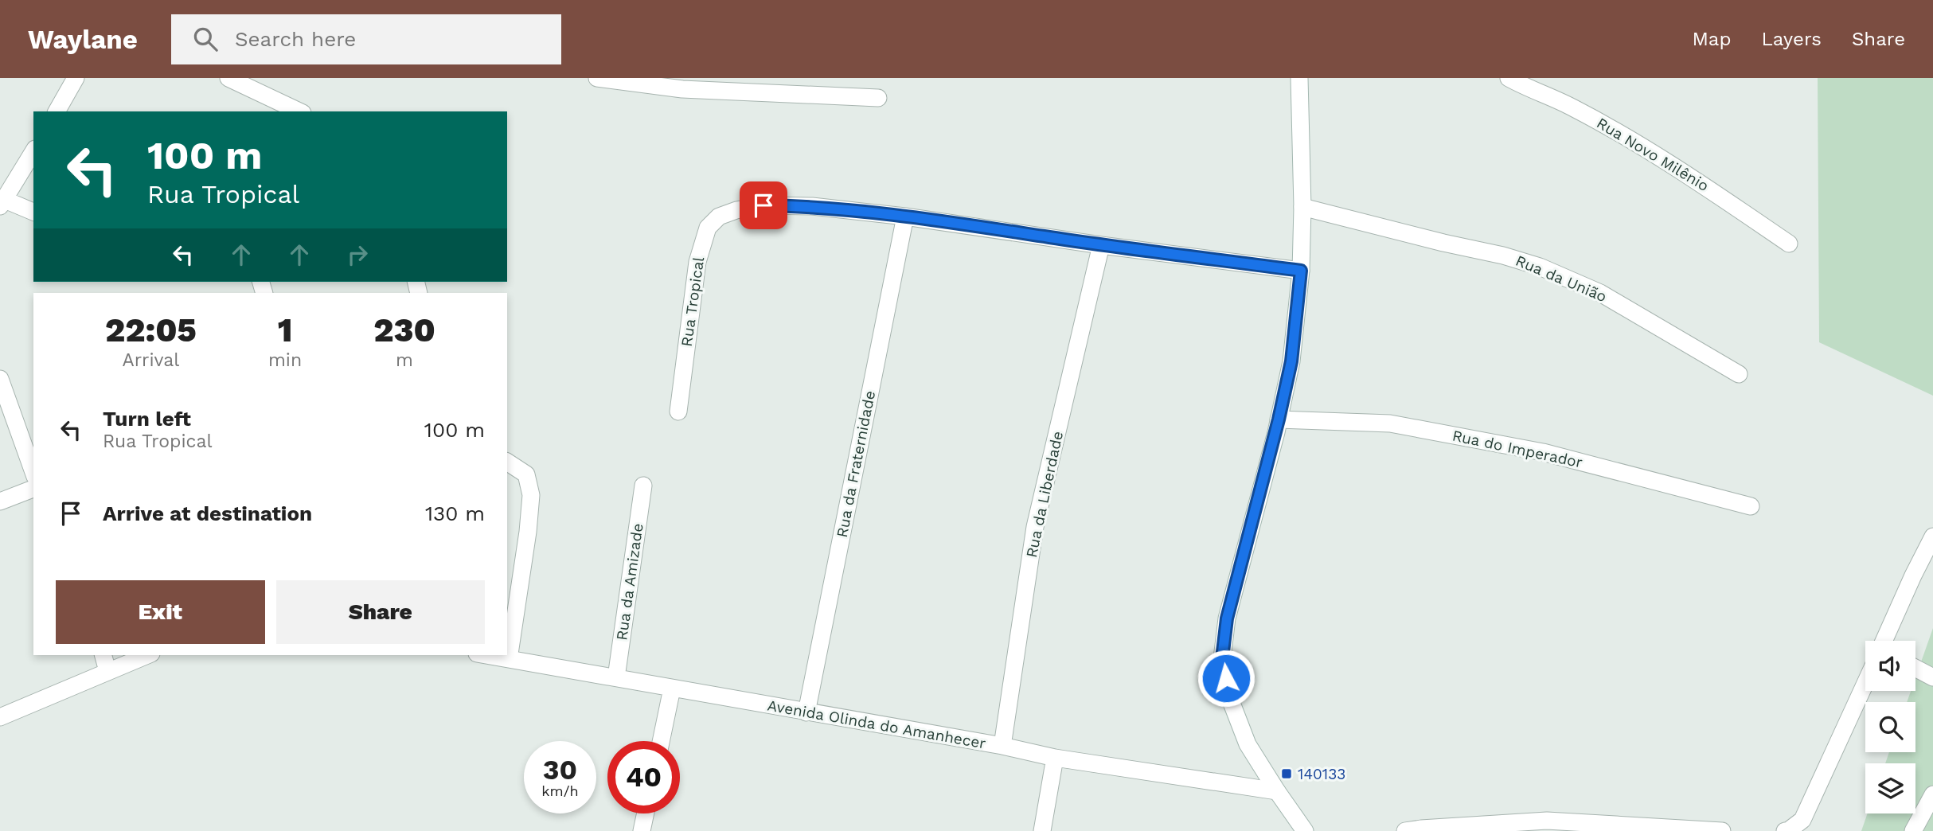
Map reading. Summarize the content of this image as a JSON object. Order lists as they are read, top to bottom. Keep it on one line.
{"streets":{"street":["Rua Novo Milênio","Rua da União","Rua Tropical","Rua do Imperador","Rua da Fraternidade","Rua da Liberdade","Rua da Amizade","Avenida Olinda do Amanhecer"]},"crossings":[["Rua Tropical","Rua da Fraternidade"],["Rua Tropical","Rua da Liberdade"],["Rua da Fraternidade","Avenida Olinda do Amanhecer"],["Rua da Liberdade","Avenida Olinda do Amanhecer"],["Rua da Amizade","Avenida Olinda do Amanhecer"]],"places":{"transit":["140133"]},"page":{"header":"Waylane","search":"Search here","nav":["Map","Layers","Share"],"turn":["100 m","Rua Tropical"],"eta":["22:05","Arrival","1","min","230","m"],"list":[{"name":"Turn left","note":"Rua Tropical","value":"100 m"},{"name":"Arrive at destination","value":"130 m"}],"buttons":["Exit","Share"],"speed":"30 km/h","limit":"40"}}
